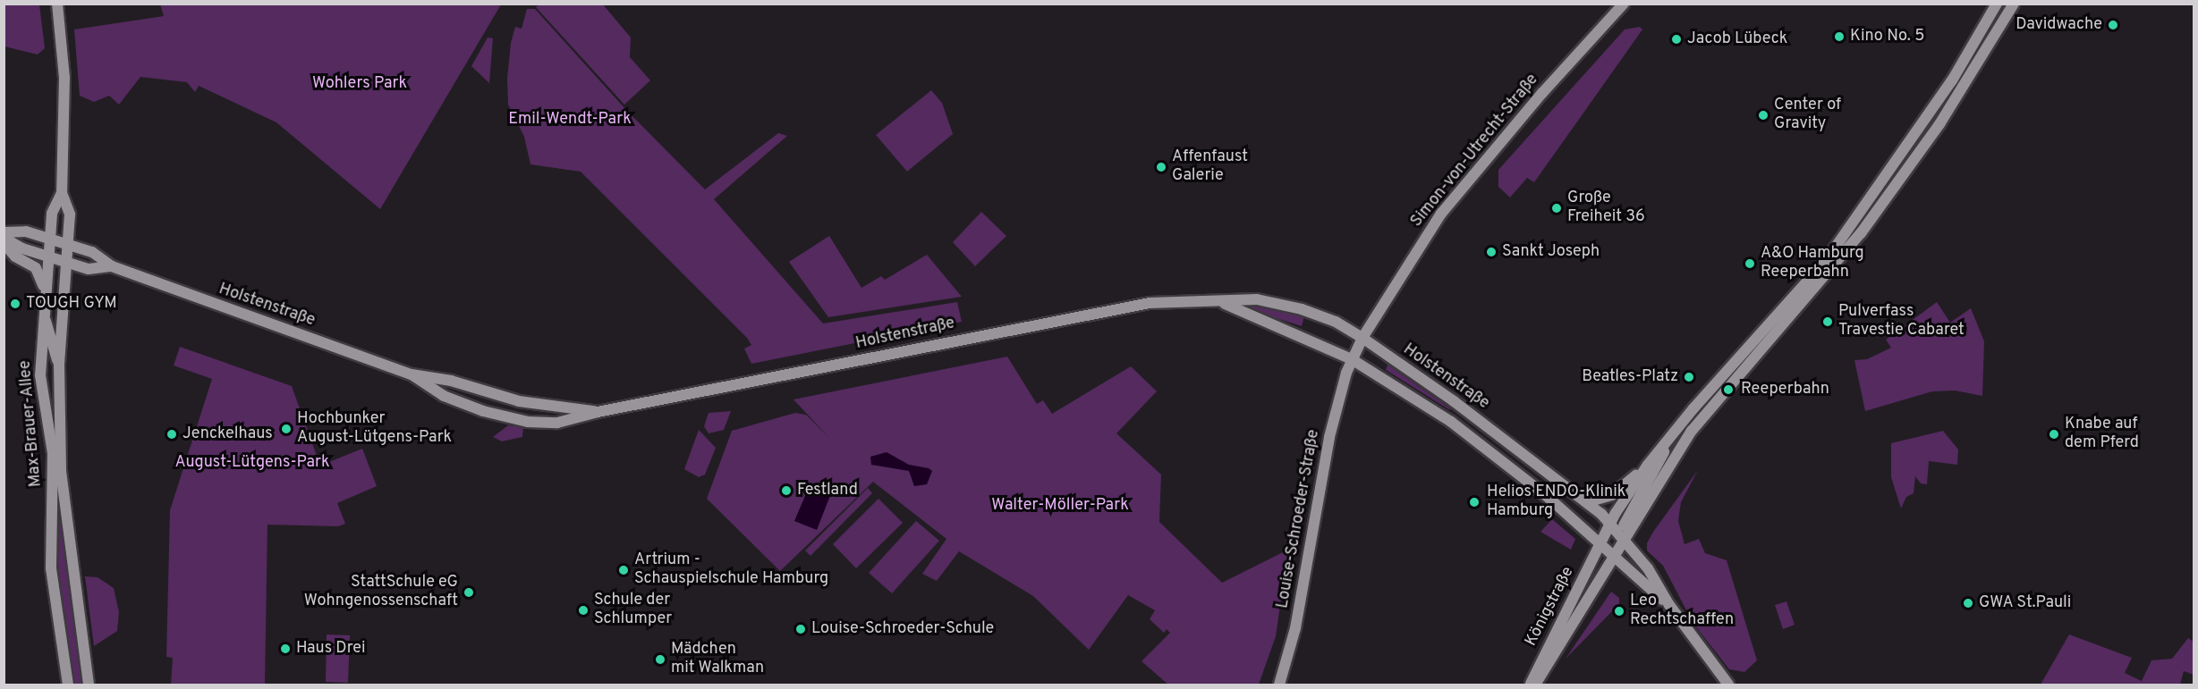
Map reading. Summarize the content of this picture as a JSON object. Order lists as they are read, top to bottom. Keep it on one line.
{"streets":{"main road":["Simon-von-Utrecht-Straße","Holstenstraße","Max-Brauer-Allee","Louise-Schroeder-Straße","Königstraße"]},"crossings":[["Simon-von-Utrecht-Straße","Holstenstraße"],["Simon-von-Utrecht-Straße","Louise-Schroeder-Straße"],["Holstenstraße","Max-Brauer-Allee"],["Holstenstraße","Louise-Schroeder-Straße"],["Holstenstraße","Königstraße"]],"parks":["Wohlers Park","Emil-Wendt-Park","August-Lütgens-Park","Walter-Möller-Park"],"places":["Davidwache","Kino No. 5","Jacob Lübeck","Center of Gravity","Affenfaust Galerie","Große Freiheit 36","Sankt Joseph","A&O Hamburg Reeperbahn","TOUGH GYM","Pulverfass Travestie Cabaret","Beatles-Platz","Reeperbahn","Hochbunker August-Lütgens-Park","Jenckelhaus","Knabe auf dem Pferd","Festland","Helios ENDO-Klinik Hamburg","Artrium - Schauspielschule Hamburg","StattSchule eG Wohngenossenschaft","GWA St.Pauli","Schule der Schlumper","Leo Rechtschaffen","Louise-Schroeder-Schule","Haus Drei","Mädchen mit Walkman"]}
